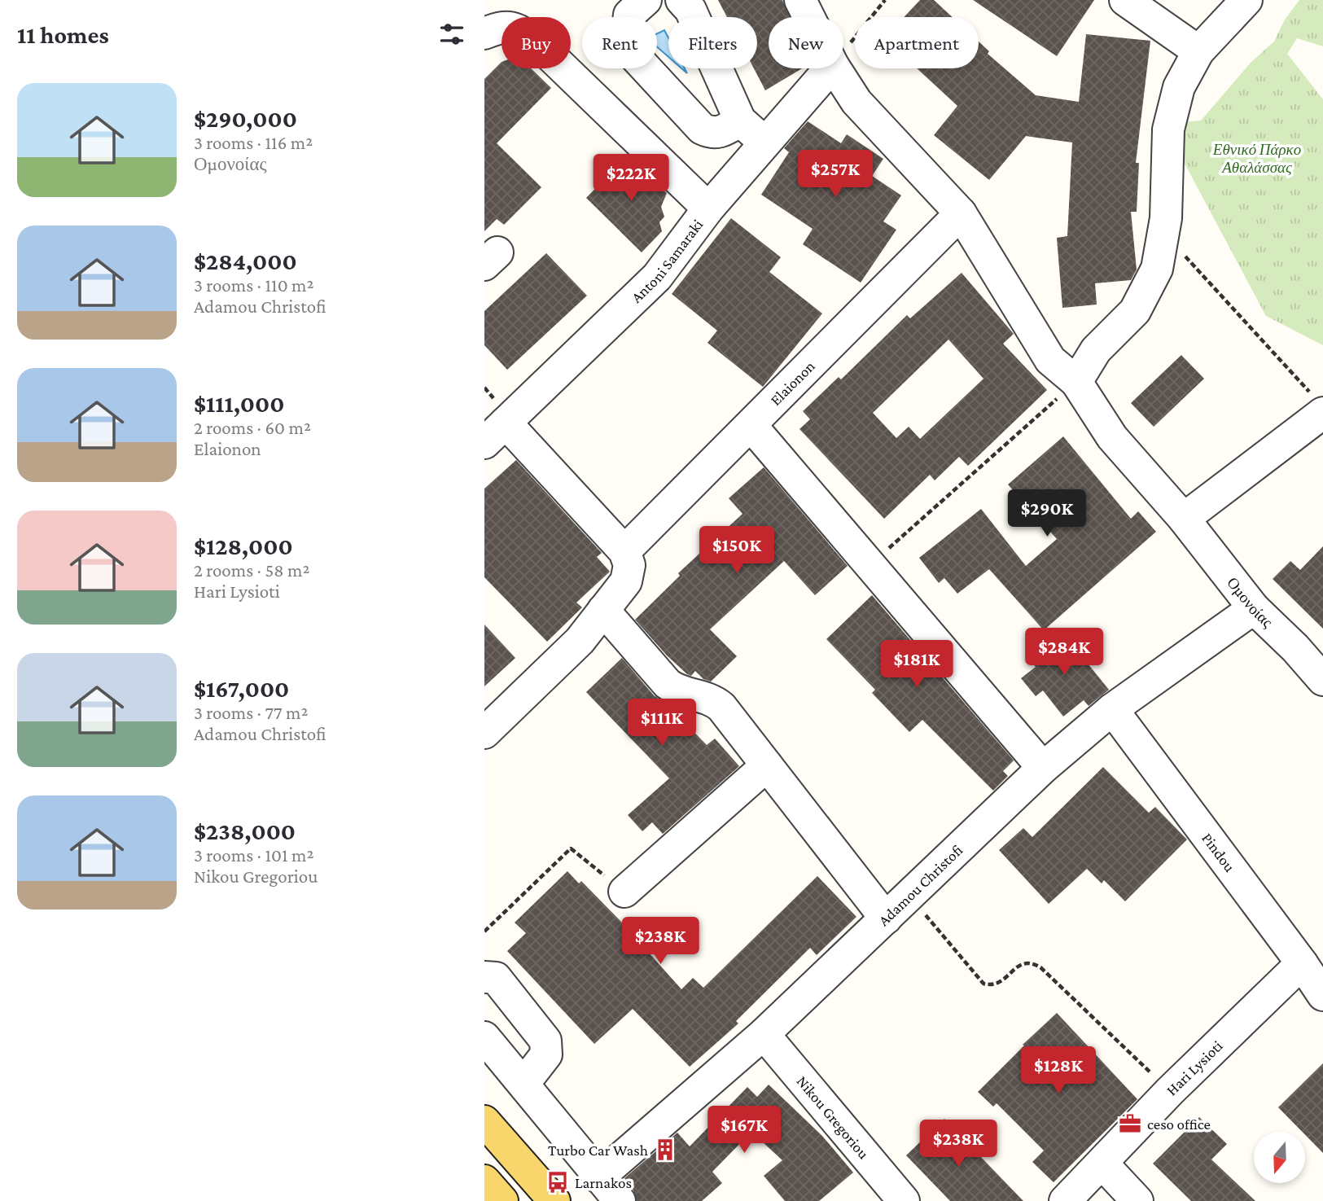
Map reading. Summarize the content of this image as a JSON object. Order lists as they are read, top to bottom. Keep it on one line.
{"streets":{"street":["Antoni Samaraki","Elaionon","Ομονοίας","Pindou","Adamou Christofi","Hari Lysioti","Nikou Gregoriou"]},"crossings":[["Elaionon","Ομονοίας"],["Ομονοίας","Adamou Christofi"],["Pindou","Adamou Christofi"],["Pindou","Hari Lysioti"],["Adamou Christofi","Nikou Gregoriou"]],"parks":["Εθνικό Πάρκο Αθαλάσσας"],"places":{"office":["ceso office"],"building":["Turbo Car Wash"],"bus stop":["Larnakos"]},"north":"bottom","page":{"heading":"11 homes","chip":["Buy","Rent","Filters","New","Apartment"],"list":[{"name":"$290,000","note":"3 rooms · 116 m² · Ομονοίας"},{"name":"$284,000","note":"3 rooms · 110 m² · Adamou Christofi"},{"name":"$111,000","note":"2 rooms · 60 m² · Elaionon"},{"name":"$128,000","note":"2 rooms · 58 m² · Hari Lysioti"},{"name":"$167,000","note":"3 rooms · 77 m² · Adamou Christofi"},{"name":"$238,000","note":"3 rooms · 101 m² · Nikou Gregoriou"}],"price":["$257K","$222K","$290K","$150K","$284K","$181K","$111K","$238K","$128K","$167K","$238K"]}}
